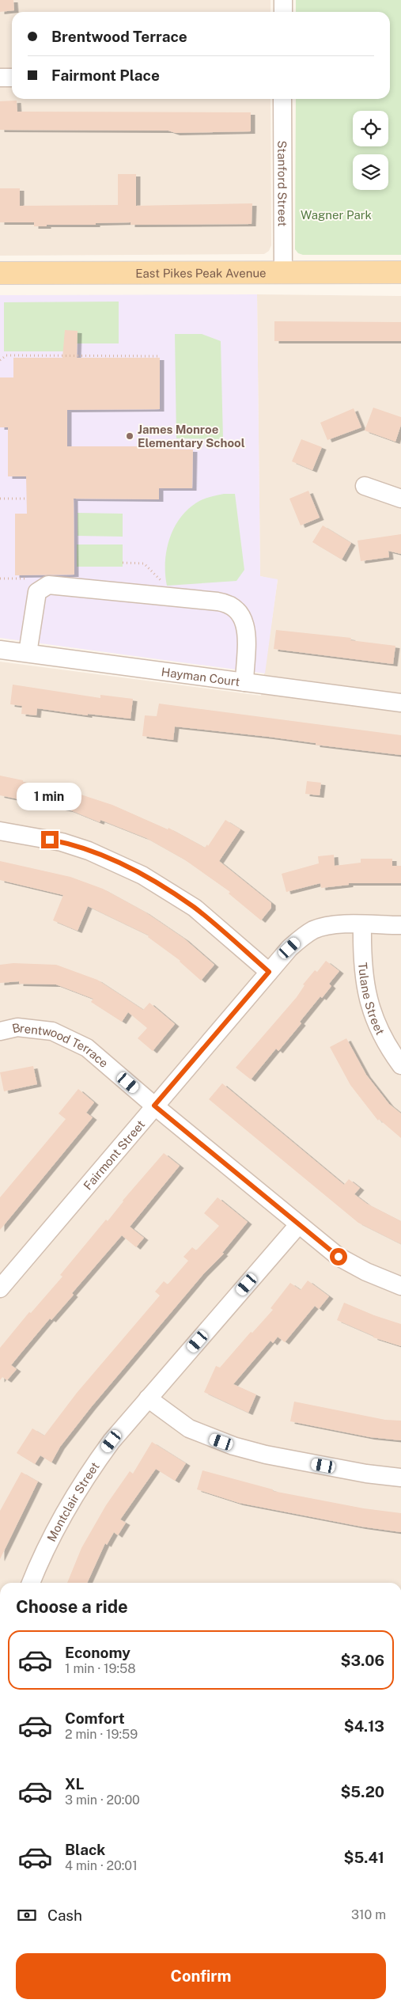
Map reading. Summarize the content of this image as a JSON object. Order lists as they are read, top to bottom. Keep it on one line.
{"streets":{"main road":["East Pikes Peak Avenue"],"street":["Stanford Street","Hayman Court","Tulane Street","Brentwood Terrace","Fairmont Street","Montclair Street"]},"crossings":[["Stanford Street","East Pikes Peak Avenue"],["Tulane Street","Fairmont Street"],["Brentwood Terrace","Fairmont Street"],["Brentwood Terrace","Montclair Street"]],"parks":["Wagner Park"],"places":["James Monroe Elementary School"],"page":{"banner":["Brentwood Terrace","Fairmont Place"],"bubble":"1 min","heading":"Choose a ride","list":[{"name":"Economy","note":"1 min · 19:58","value":"$3.06"},{"name":"Comfort","note":"2 min · 19:59","value":"$4.13"},{"name":"XL","note":"3 min · 20:00","value":"$5.20"},{"name":"Black","note":"4 min · 20:01","value":"$5.41"}],"pay":["Cash","310 m"],"buttons":"Confirm"}}
